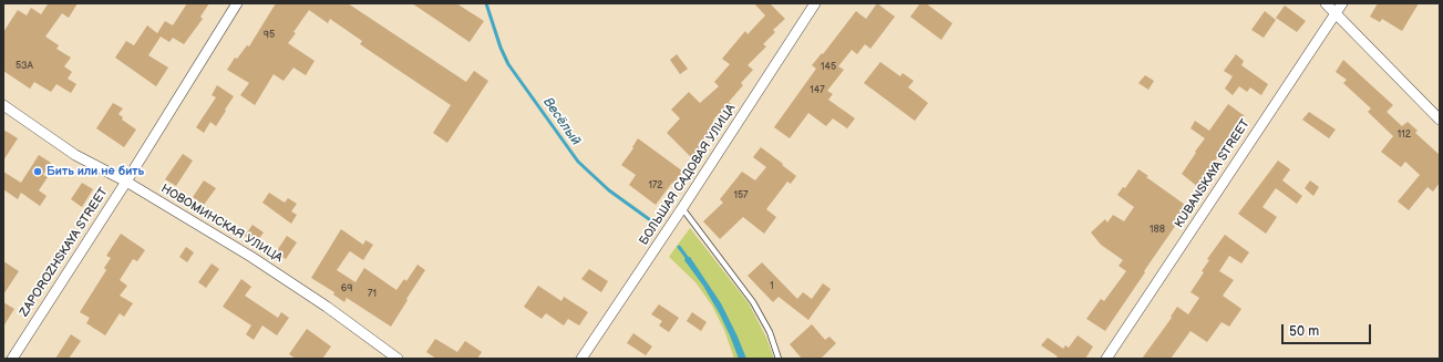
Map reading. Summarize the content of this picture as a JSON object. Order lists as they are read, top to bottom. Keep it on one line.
{"streets":{"street":["KUBANSKAYA STREET","БОЛЬШАЯ САДОВАЯ УЛИЦА","НОВОМИНСКАЯ УЛИЦА","ZAPOROZHSKAYA STREET"]},"crossings":[["НОВОМИНСКАЯ УЛИЦА","ZAPOROZHSKAYA STREET"]],"water":["Весёлый"],"places":["Бить или не бить"],"house_numbers":["95","53А","145","147","112","172","157","188","1","69","71"],"scale_bar":"50 m"}
